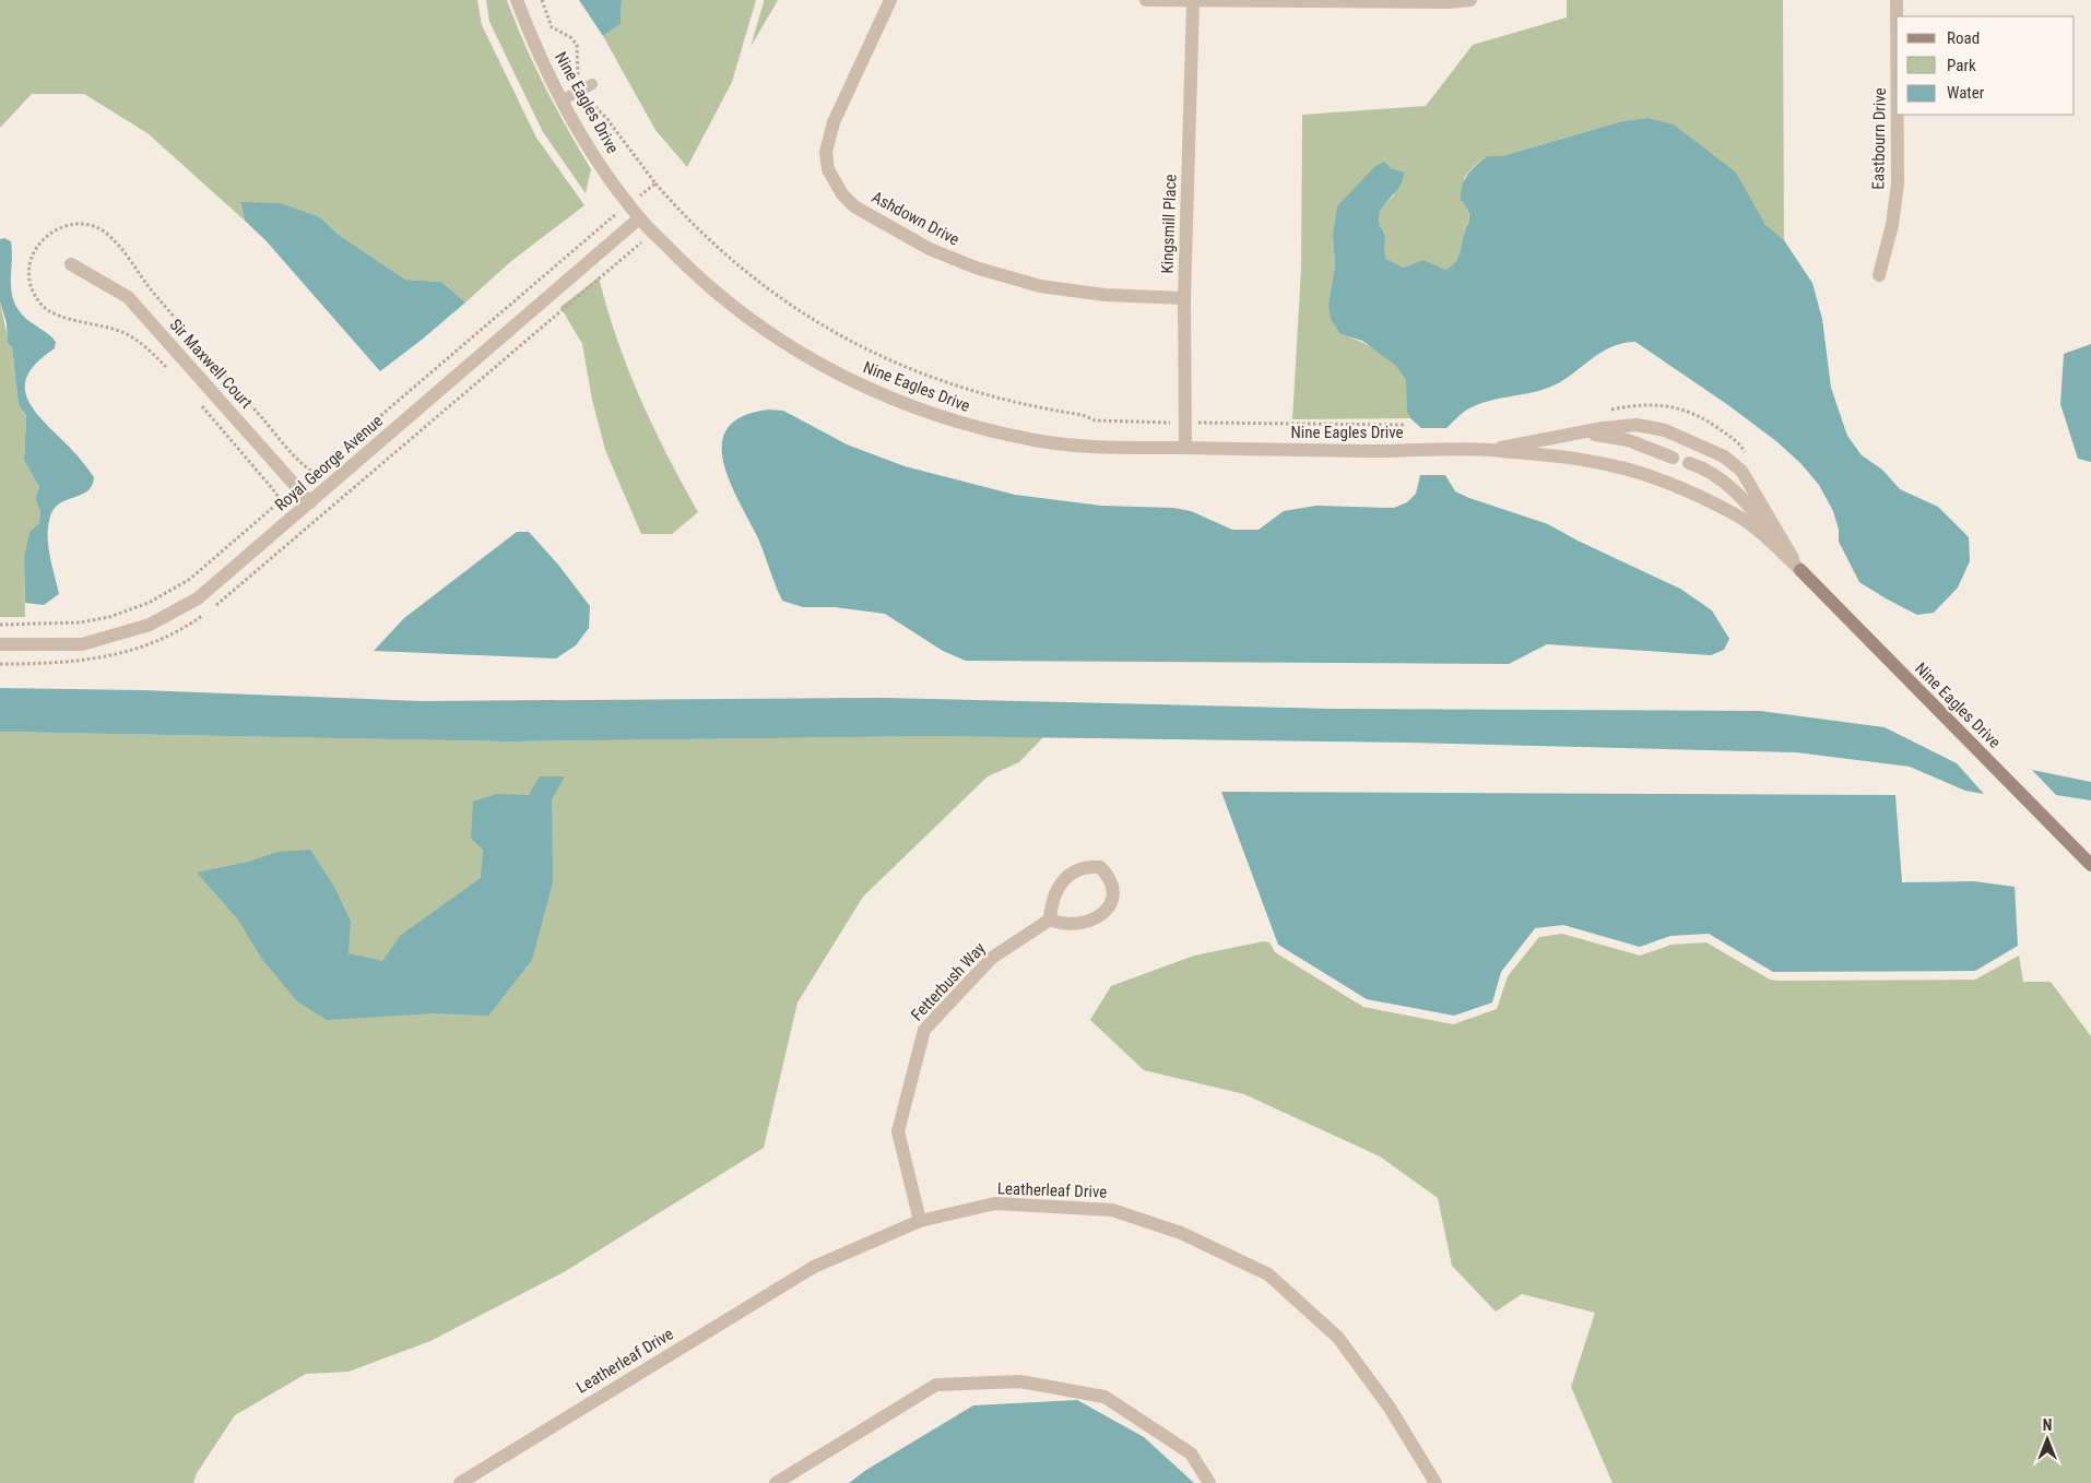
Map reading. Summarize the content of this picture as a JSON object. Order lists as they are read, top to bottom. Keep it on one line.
{"streets":{"street":["Nine Eagles Drive","Eastbourn Drive","Ashdown Drive","Kingsmill Place","Sir Maxwell Court","Royal George Avenue","Fetterbush Way","Leatherleaf Drive"]},"crossings":[["Nine Eagles Drive","Kingsmill Place"],["Nine Eagles Drive","Royal George Avenue"],["Ashdown Drive","Kingsmill Place"],["Sir Maxwell Court","Royal George Avenue"],["Fetterbush Way","Leatherleaf Drive"]],"legend":["Road","Park","Water"],"north":"top"}
